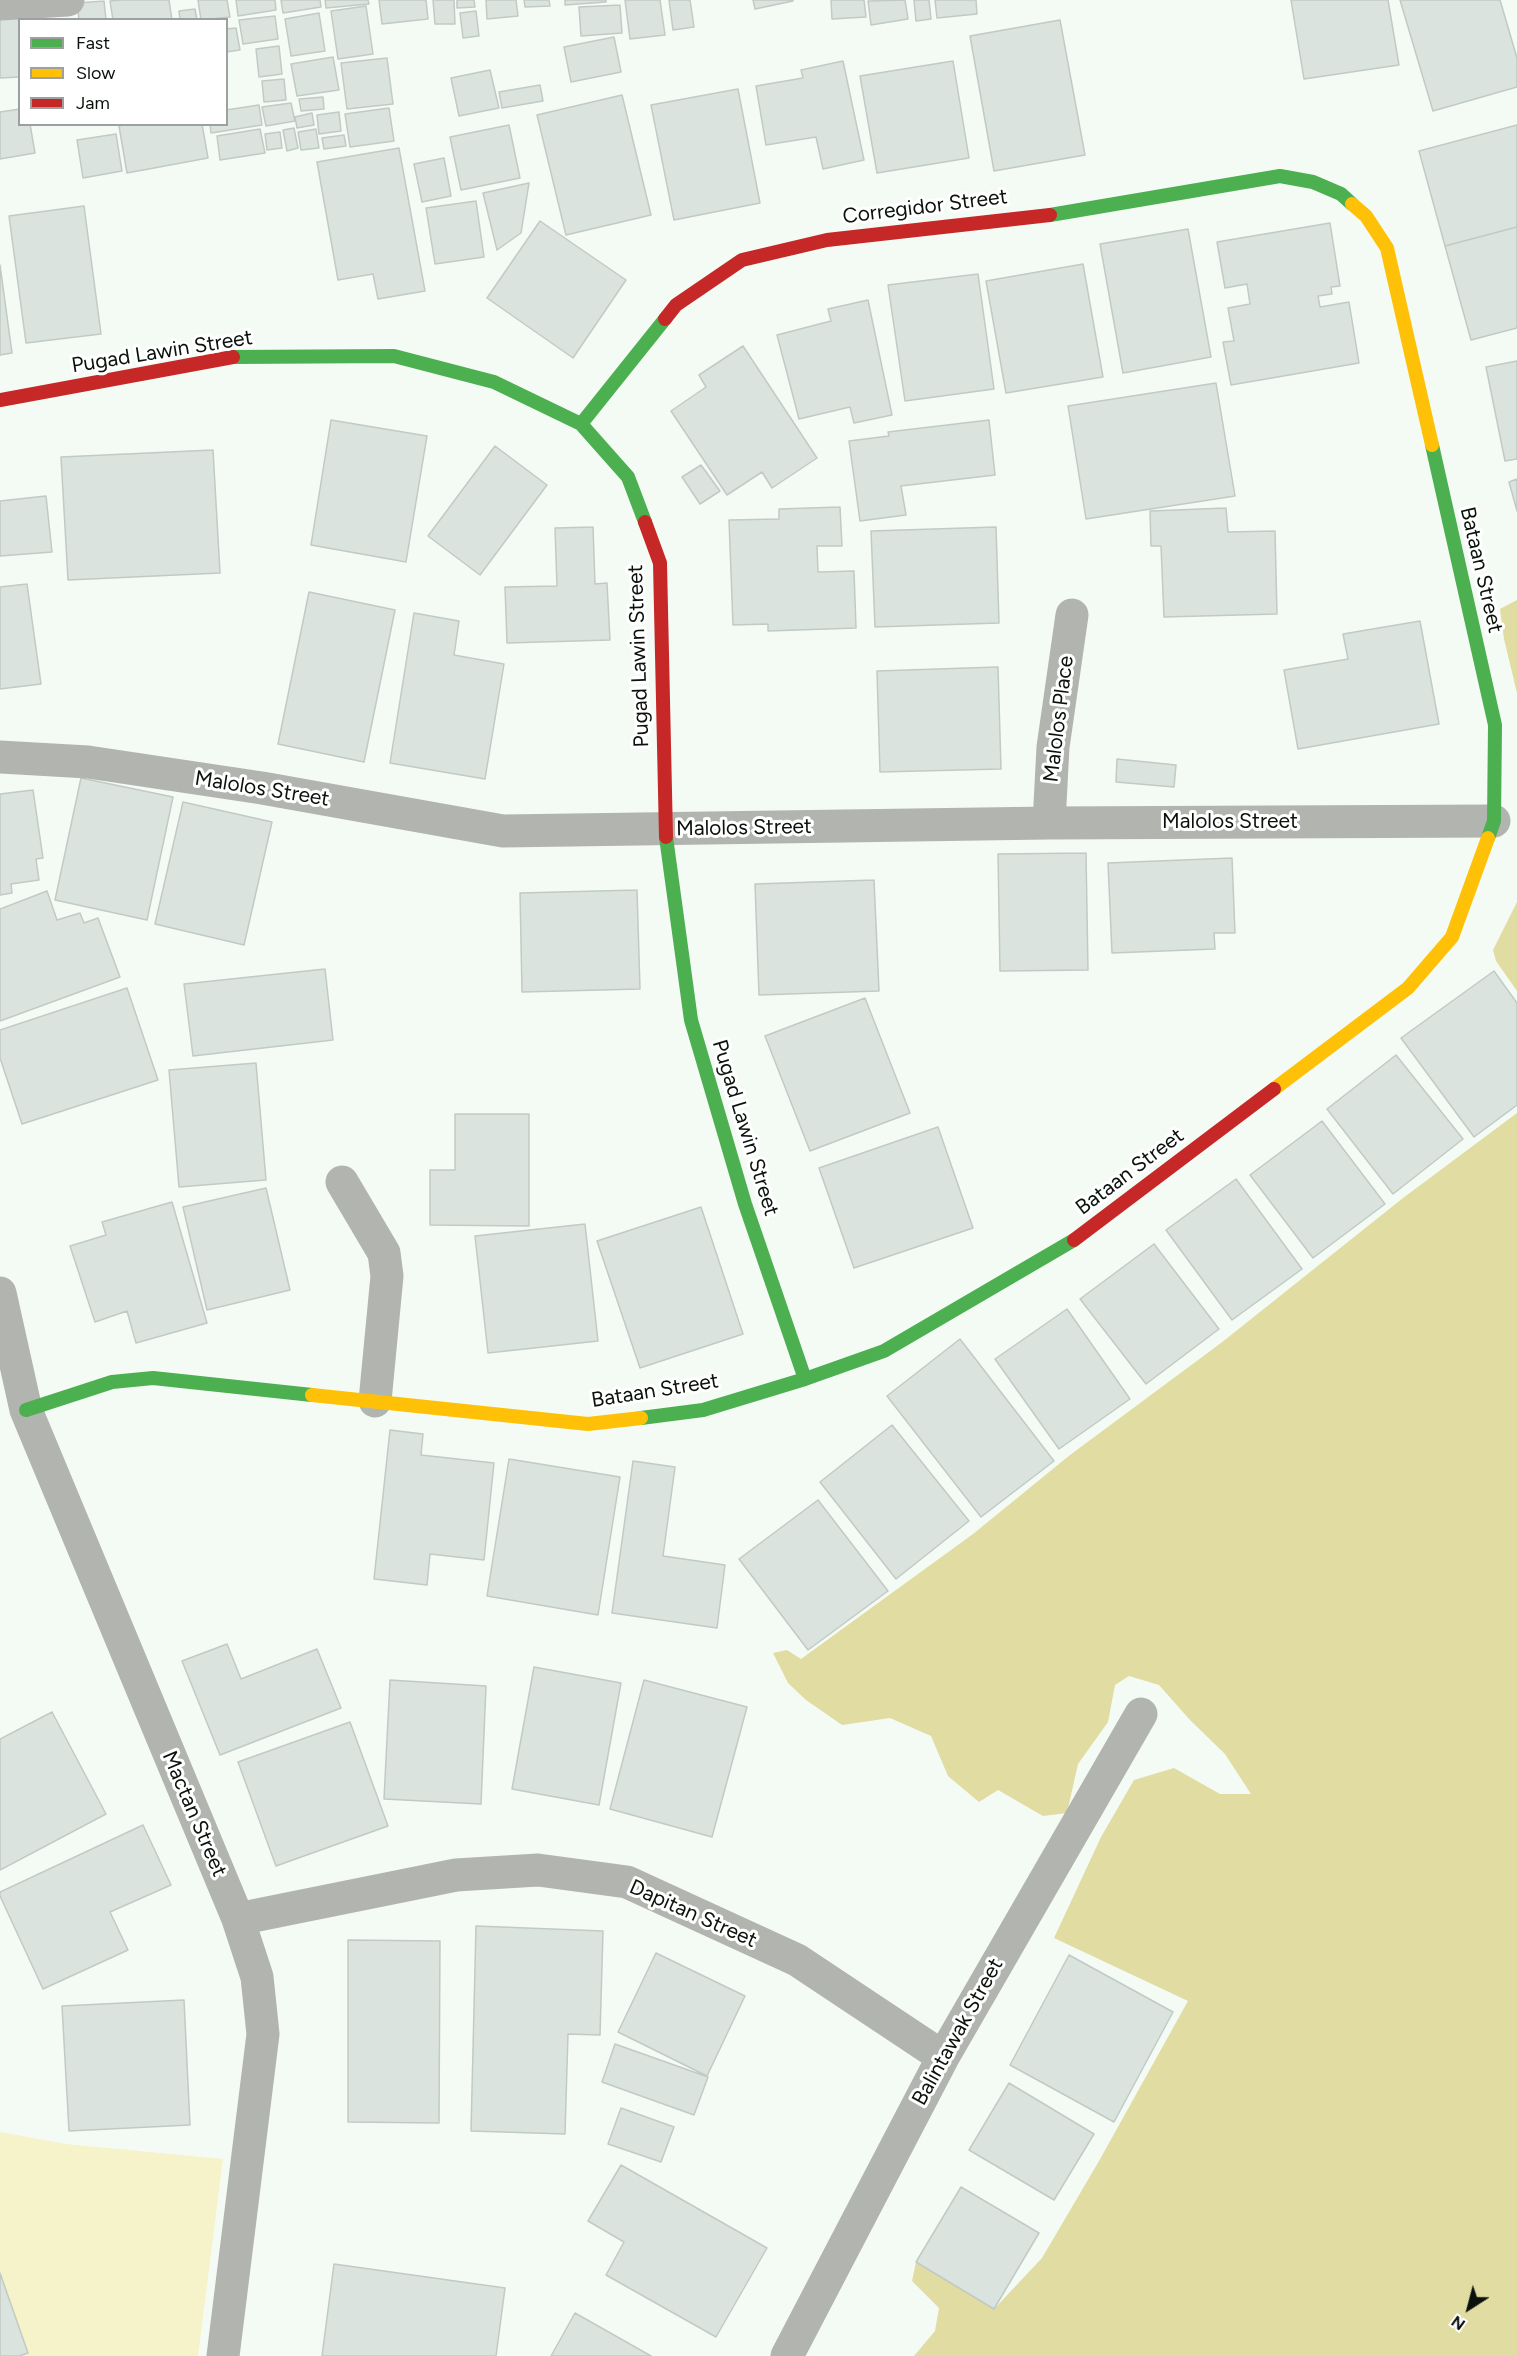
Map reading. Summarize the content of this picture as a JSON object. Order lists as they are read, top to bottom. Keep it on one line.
{"streets":{"street":["Corregidor Street","Pugad Lawin Street","Bataan Street","Malolos Place","Malolos Street","Mactan Street","Dapitan Street","Balintawak Street"]},"crossings":[["Corregidor Street","Pugad Lawin Street"],["Corregidor Street","Bataan Street"],["Pugad Lawin Street","Bataan Street"],["Pugad Lawin Street","Malolos Street"],["Bataan Street","Malolos Street"],["Bataan Street","Mactan Street"],["Malolos Place","Malolos Street"],["Mactan Street","Dapitan Street"],["Dapitan Street","Balintawak Street"]],"legend":["Fast","Slow","Jam"],"north":"bottom left"}
